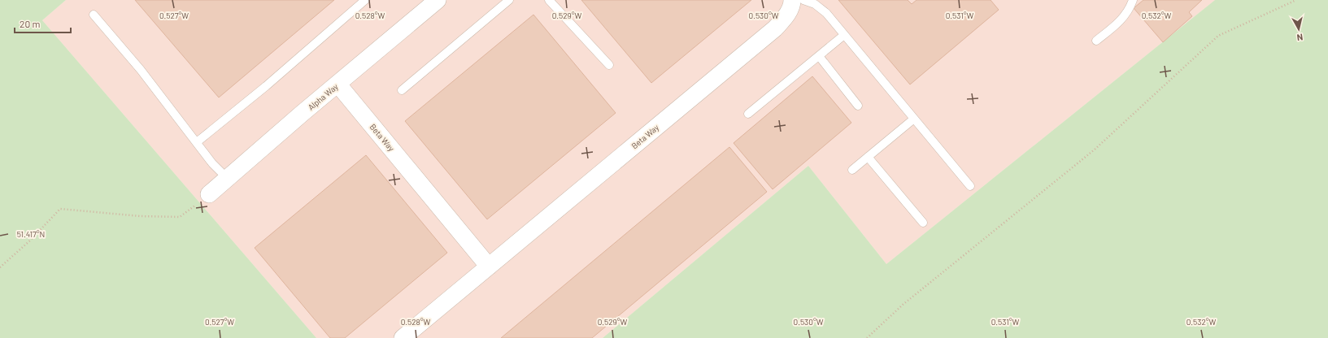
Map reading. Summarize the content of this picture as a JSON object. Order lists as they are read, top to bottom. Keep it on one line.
{"streets":{"street":["Alpha Way","Beta Way"]},"crossings":[["Alpha Way","Beta Way"]],"scale_bar":"20 m","north":"bottom","coordinates":["0.527°W","0.528°W","0.529°W","0.530°W","0.531°W","0.532°W","51.417°N"]}
